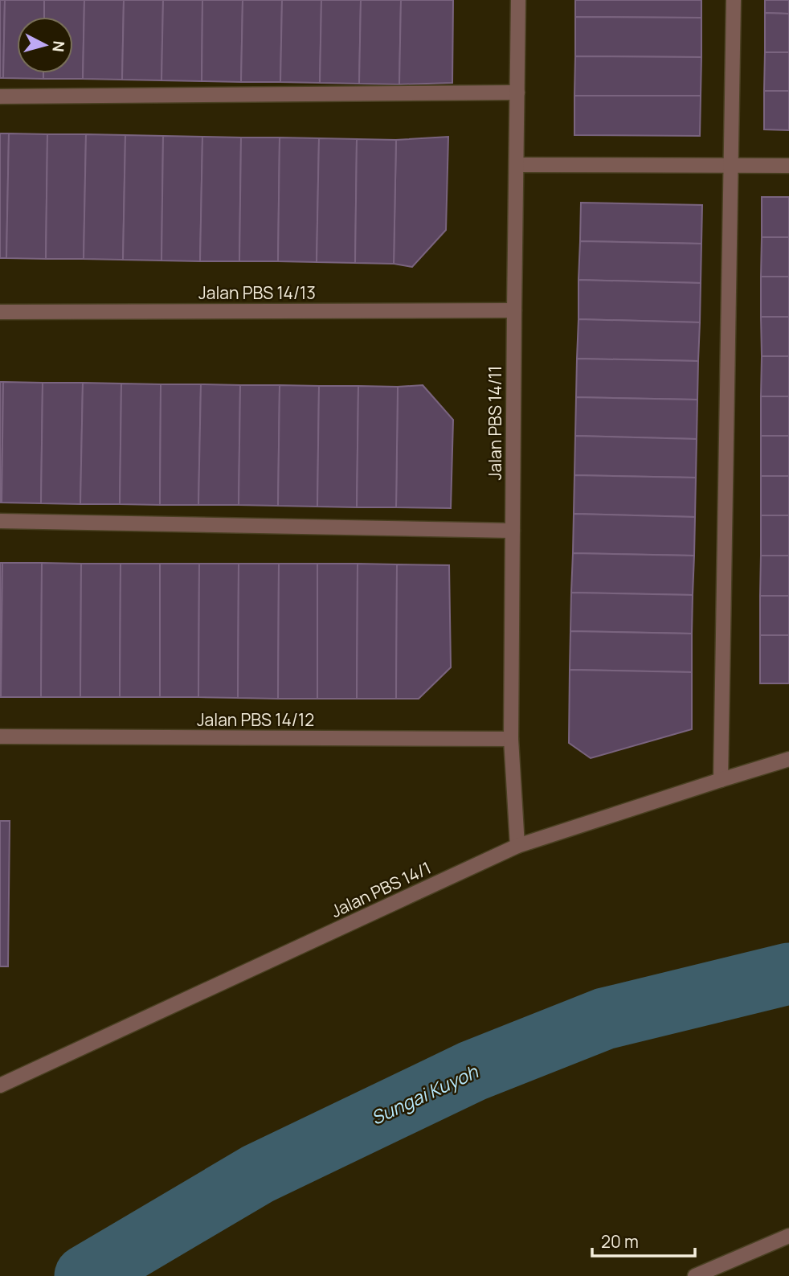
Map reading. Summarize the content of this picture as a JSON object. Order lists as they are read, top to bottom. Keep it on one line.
{"streets":{"street":["Jalan PBS 14/13","Jalan PBS 14/11","Jalan PBS 14/12","Jalan PBS 14/1"]},"crossings":[["Jalan PBS 14/13","Jalan PBS 14/11"],["Jalan PBS 14/11","Jalan PBS 14/12"],["Jalan PBS 14/11","Jalan PBS 14/1"]],"water":["Sungai Kuyoh"],"scale_bar":"20 m","north":"right"}
